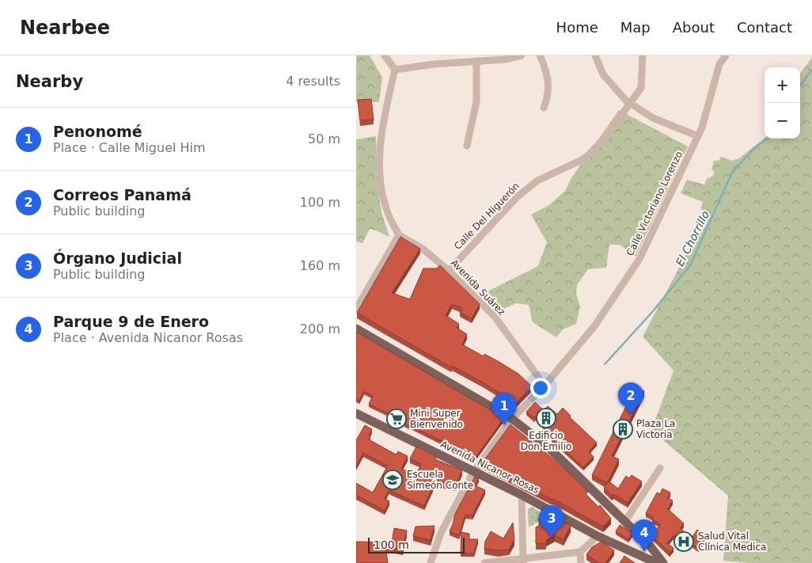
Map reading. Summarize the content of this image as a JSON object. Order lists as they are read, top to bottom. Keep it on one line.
{"streets":{"main road":["Avenida Nicanor Rosas"],"street":["Calle Victoriano Lorenzo","Calle Del Higuerón","Avenida Suárez"]},"crossings":[["Calle Victoriano Lorenzo","Avenida Suárez"],["Calle Victoriano Lorenzo","Avenida Nicanor Rosas"],["Calle Del Higuerón","Avenida Suárez"]],"water":["El Chorrillo"],"places":{"building":["Edificio Don Emilio","Plaza La Victoria"],"supermarket":["Mini Super Bienvenido"],"school or university":["Escuela Simeón Conte"],"hospital":["Salud Vital Clínica Medica"]},"scale_bar":"100 m","page":{"header":"Nearbee","nav":["Home","Map","About","Contact"],"heading":["Nearby","4 results"],"map_buttons":["+","−"],"list":[{"mark":"1","name":"Penonomé","note":"Place · Calle Miguel Him","value":"50 m"},{"mark":"2","name":"Correos Panamá","note":"Public building","value":"100 m"},{"mark":"3","name":"Órgano Judicial","note":"Public building","value":"160 m"},{"mark":"4","name":"Parque 9 de Enero","note":"Place · Avenida Nicanor Rosas","value":"200 m"}],"pins":["2","1","3","4"],"scale":"100 m"}}
